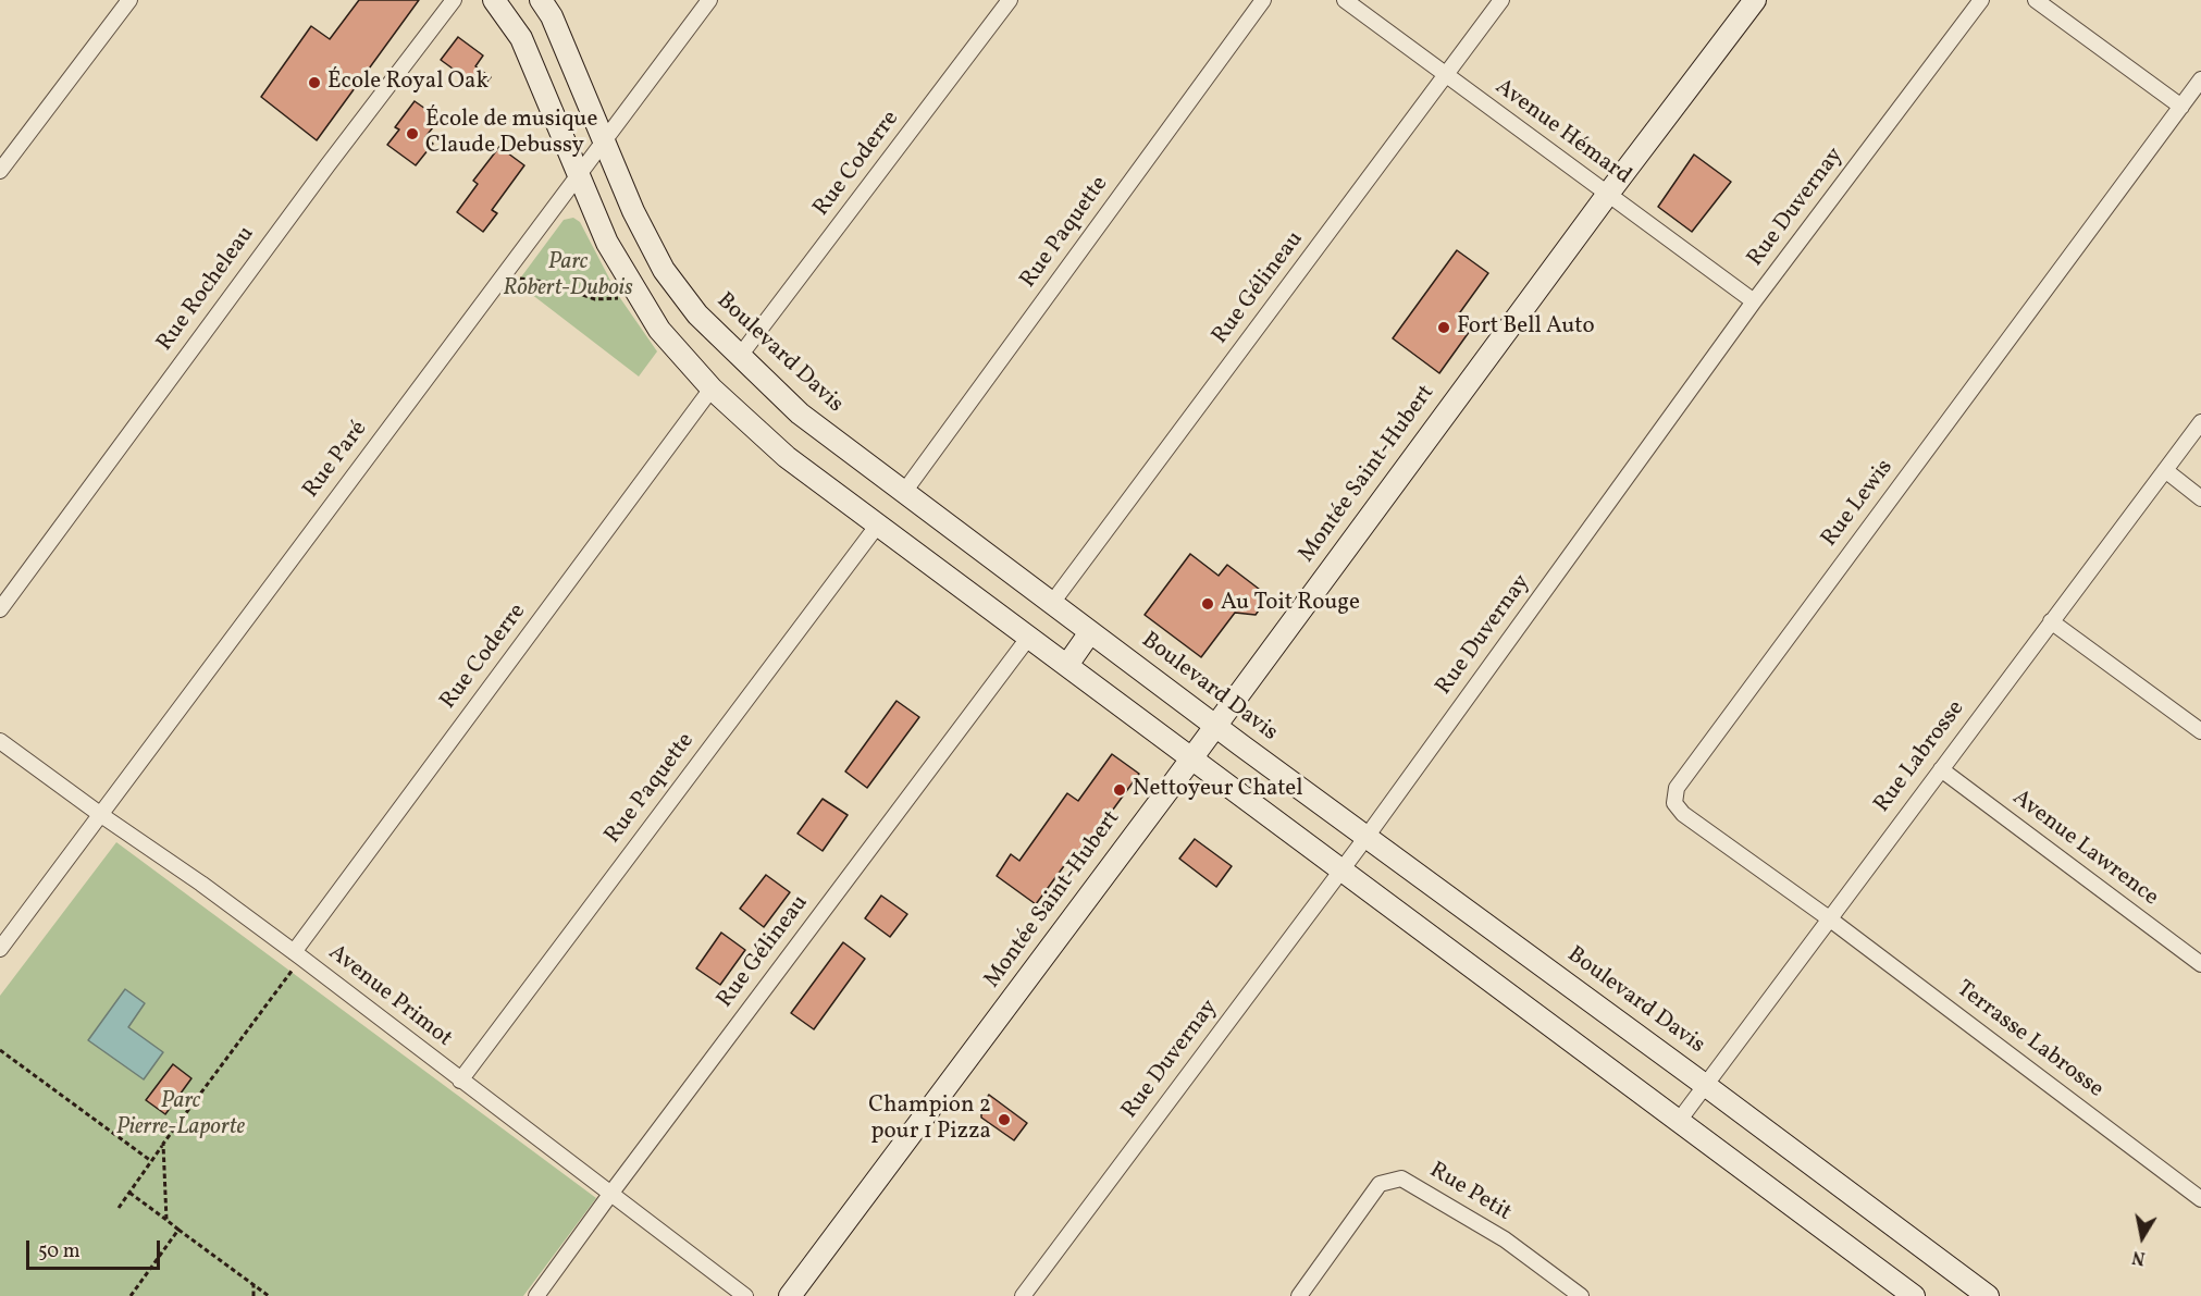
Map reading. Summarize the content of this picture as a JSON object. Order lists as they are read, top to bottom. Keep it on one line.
{"streets":{"street":["Avenue Hémard","Rue Coderre","Rue Duvernay","Rue Paquette","Rue Gélineau","Rue Rocheleau","Boulevard Davis","Rue Paré","Montée Saint-Hubert","Rue Lewis","Rue Labrosse","Avenue Lawrence","Avenue Primot","Terrasse Labrosse","Rue Petit"]},"crossings":[["Avenue Hémard","Rue Duvernay"],["Avenue Hémard","Rue Gélineau"],["Avenue Hémard","Montée Saint-Hubert"],["Rue Coderre","Boulevard Davis"],["Rue Coderre","Avenue Primot"],["Rue Duvernay","Boulevard Davis"],["Rue Paquette","Boulevard Davis"],["Rue Paquette","Avenue Primot"],["Rue Gélineau","Boulevard Davis"],["Rue Gélineau","Avenue Primot"],["Boulevard Davis","Rue Paré"],["Boulevard Davis","Montée Saint-Hubert"],["Boulevard Davis","Rue Labrosse"],["Rue Paré","Avenue Primot"],["Rue Lewis","Rue Labrosse"],["Rue Lewis","Terrasse Labrosse"],["Rue Labrosse","Avenue Lawrence"],["Rue Labrosse","Terrasse Labrosse"]],"parks":["Parc Robert-Dubois","Parc Pierre-Laporte"],"places":["École Royal Oak","École de musique Claude Debussy","Fort Bell Auto","Au Toit Rouge","Nettoyeur Chatel","Champion 2 pour 1 Pizza"],"scale_bar":"50 m","north":"bottom"}
